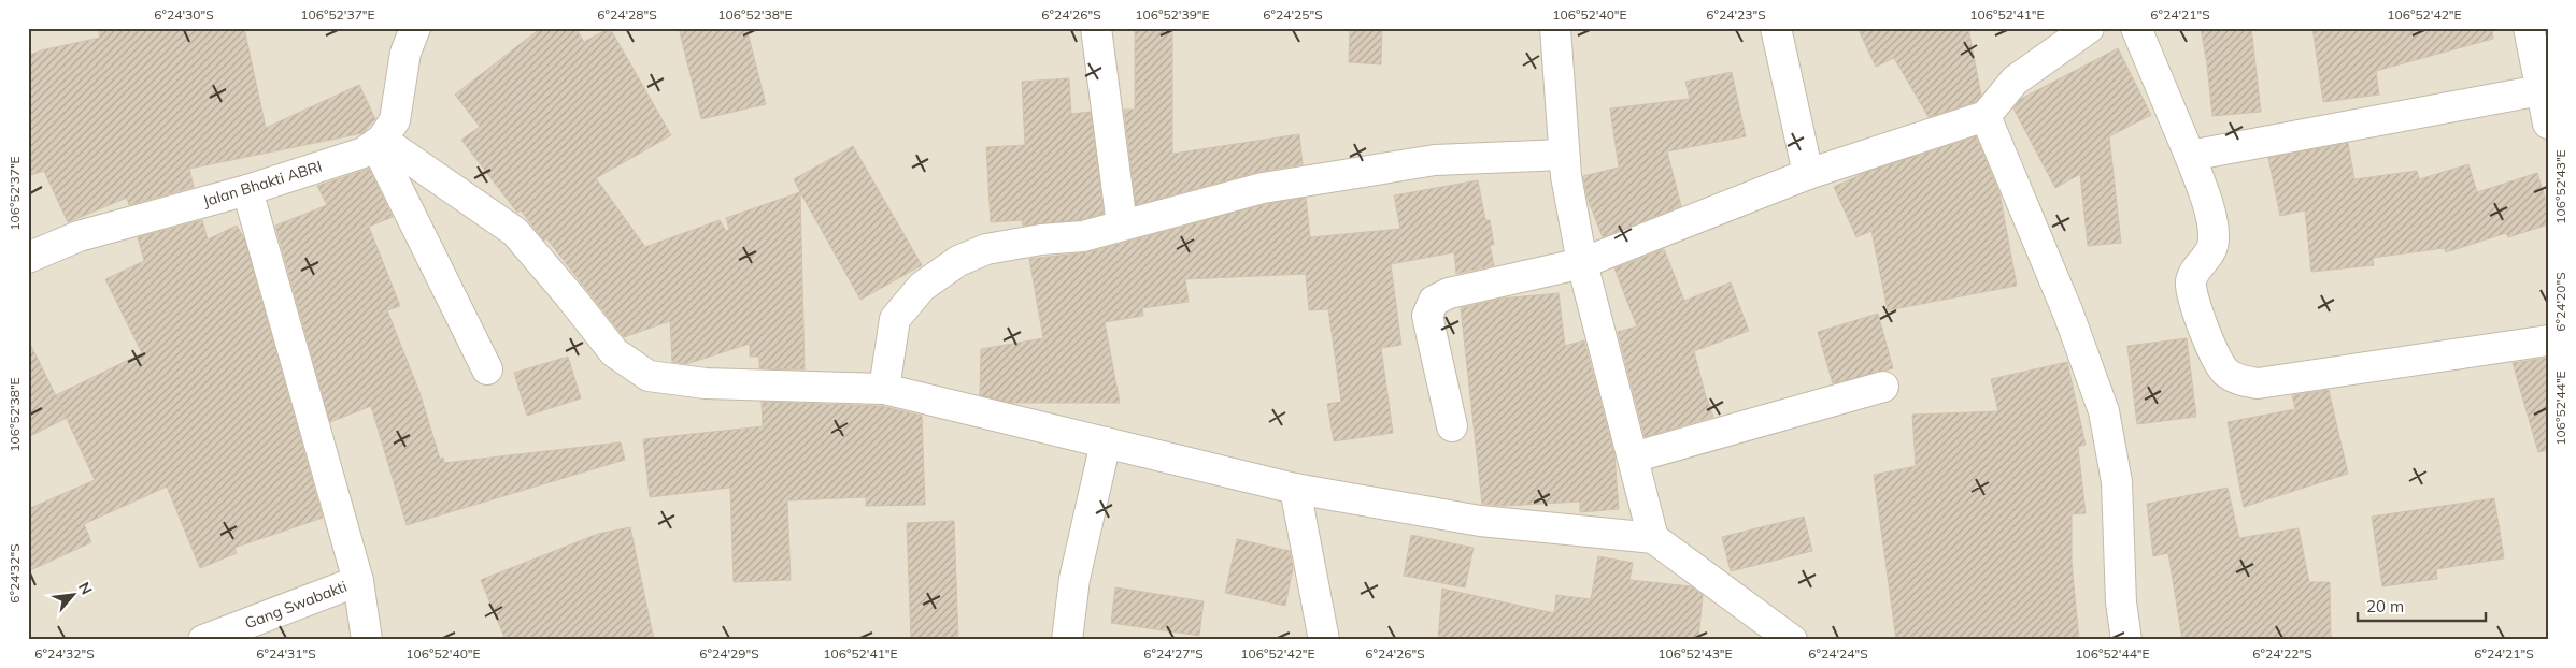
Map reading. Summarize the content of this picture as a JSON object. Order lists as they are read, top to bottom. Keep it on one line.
{"streets":{"street":["Jalan Bhakti ABRI","Gang Swabakti"]},"scale_bar":"20 m","north":"top right","coordinates":["6°24'30\"S","106°52'37\"E","6°24'28\"S","106°52'38\"E","6°24'26\"S","106°52'39\"E","6°24'25\"S","106°52'40\"E","6°24'23\"S","106°52'41\"E","6°24'21\"S","106°52'42\"E","106°52'43\"E","6°24'20\"S","106°52'44\"E","6°24'32\"S","6°24'31\"S","6°24'29\"S","6°24'27\"S","6°24'24\"S","6°24'22\"S"]}
